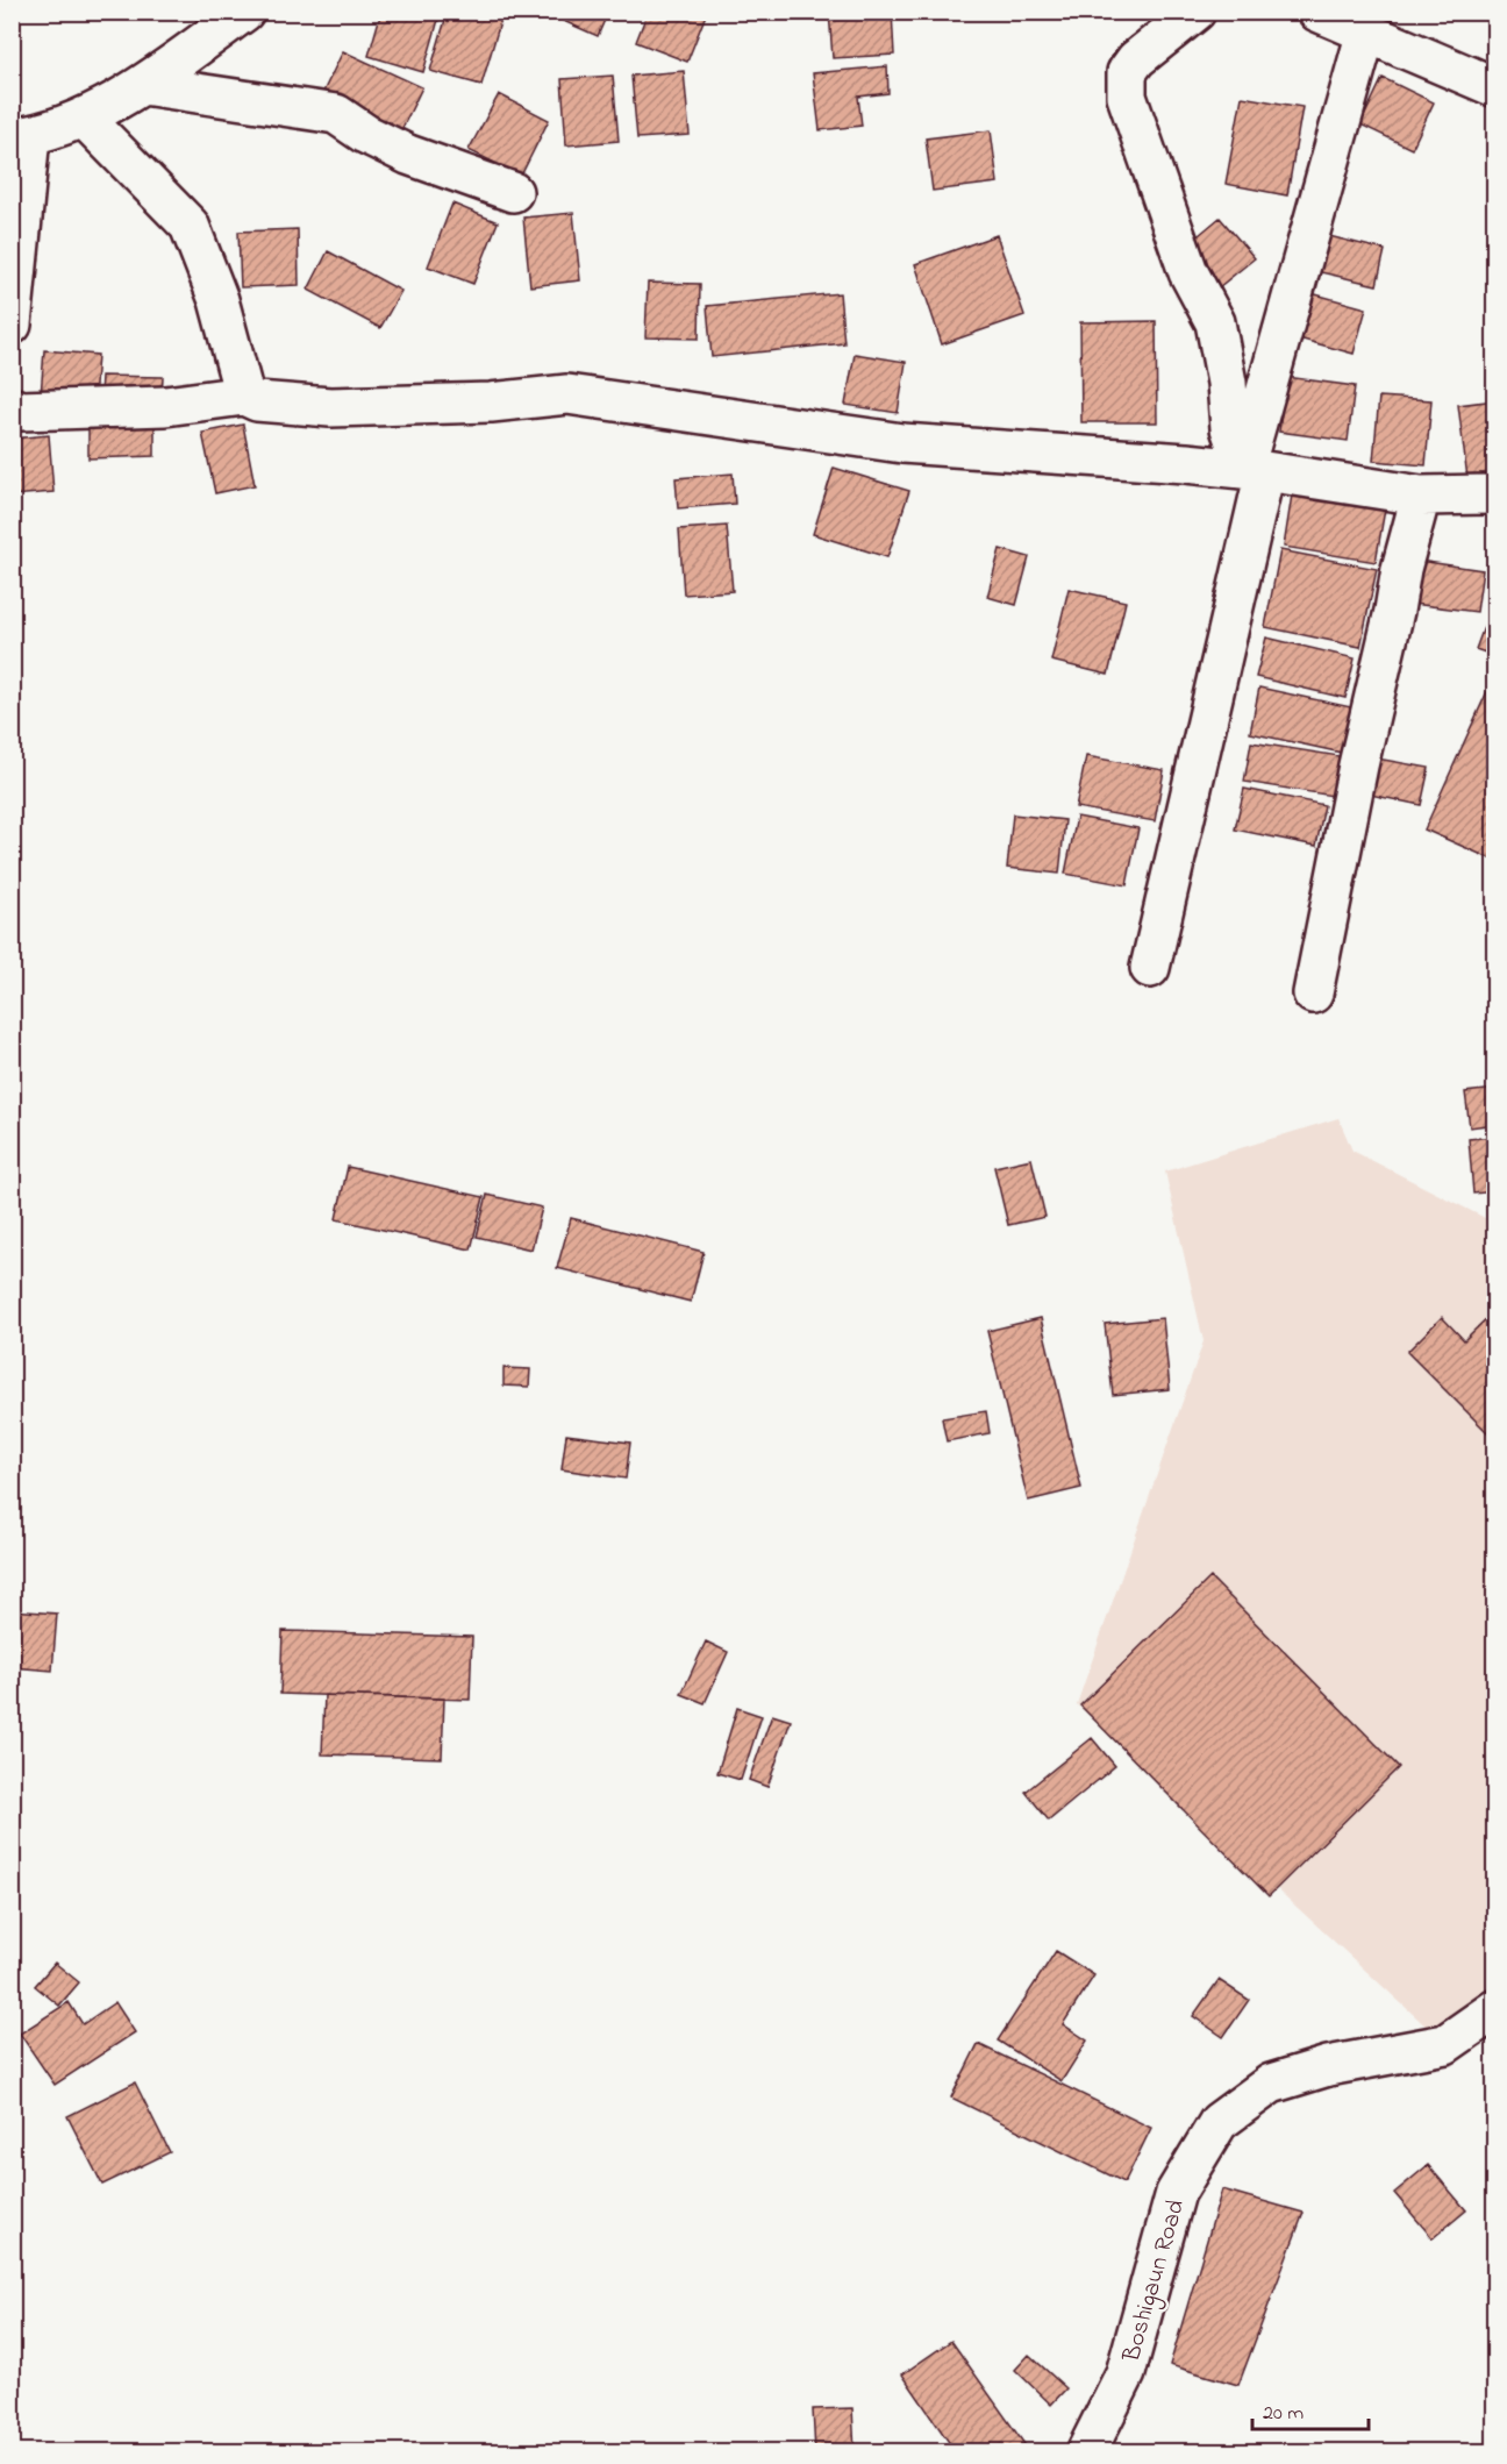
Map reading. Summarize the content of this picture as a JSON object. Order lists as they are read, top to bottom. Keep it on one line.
{"streets":{"street":["Boshigaun Road"]},"scale_bar":"20 m"}
